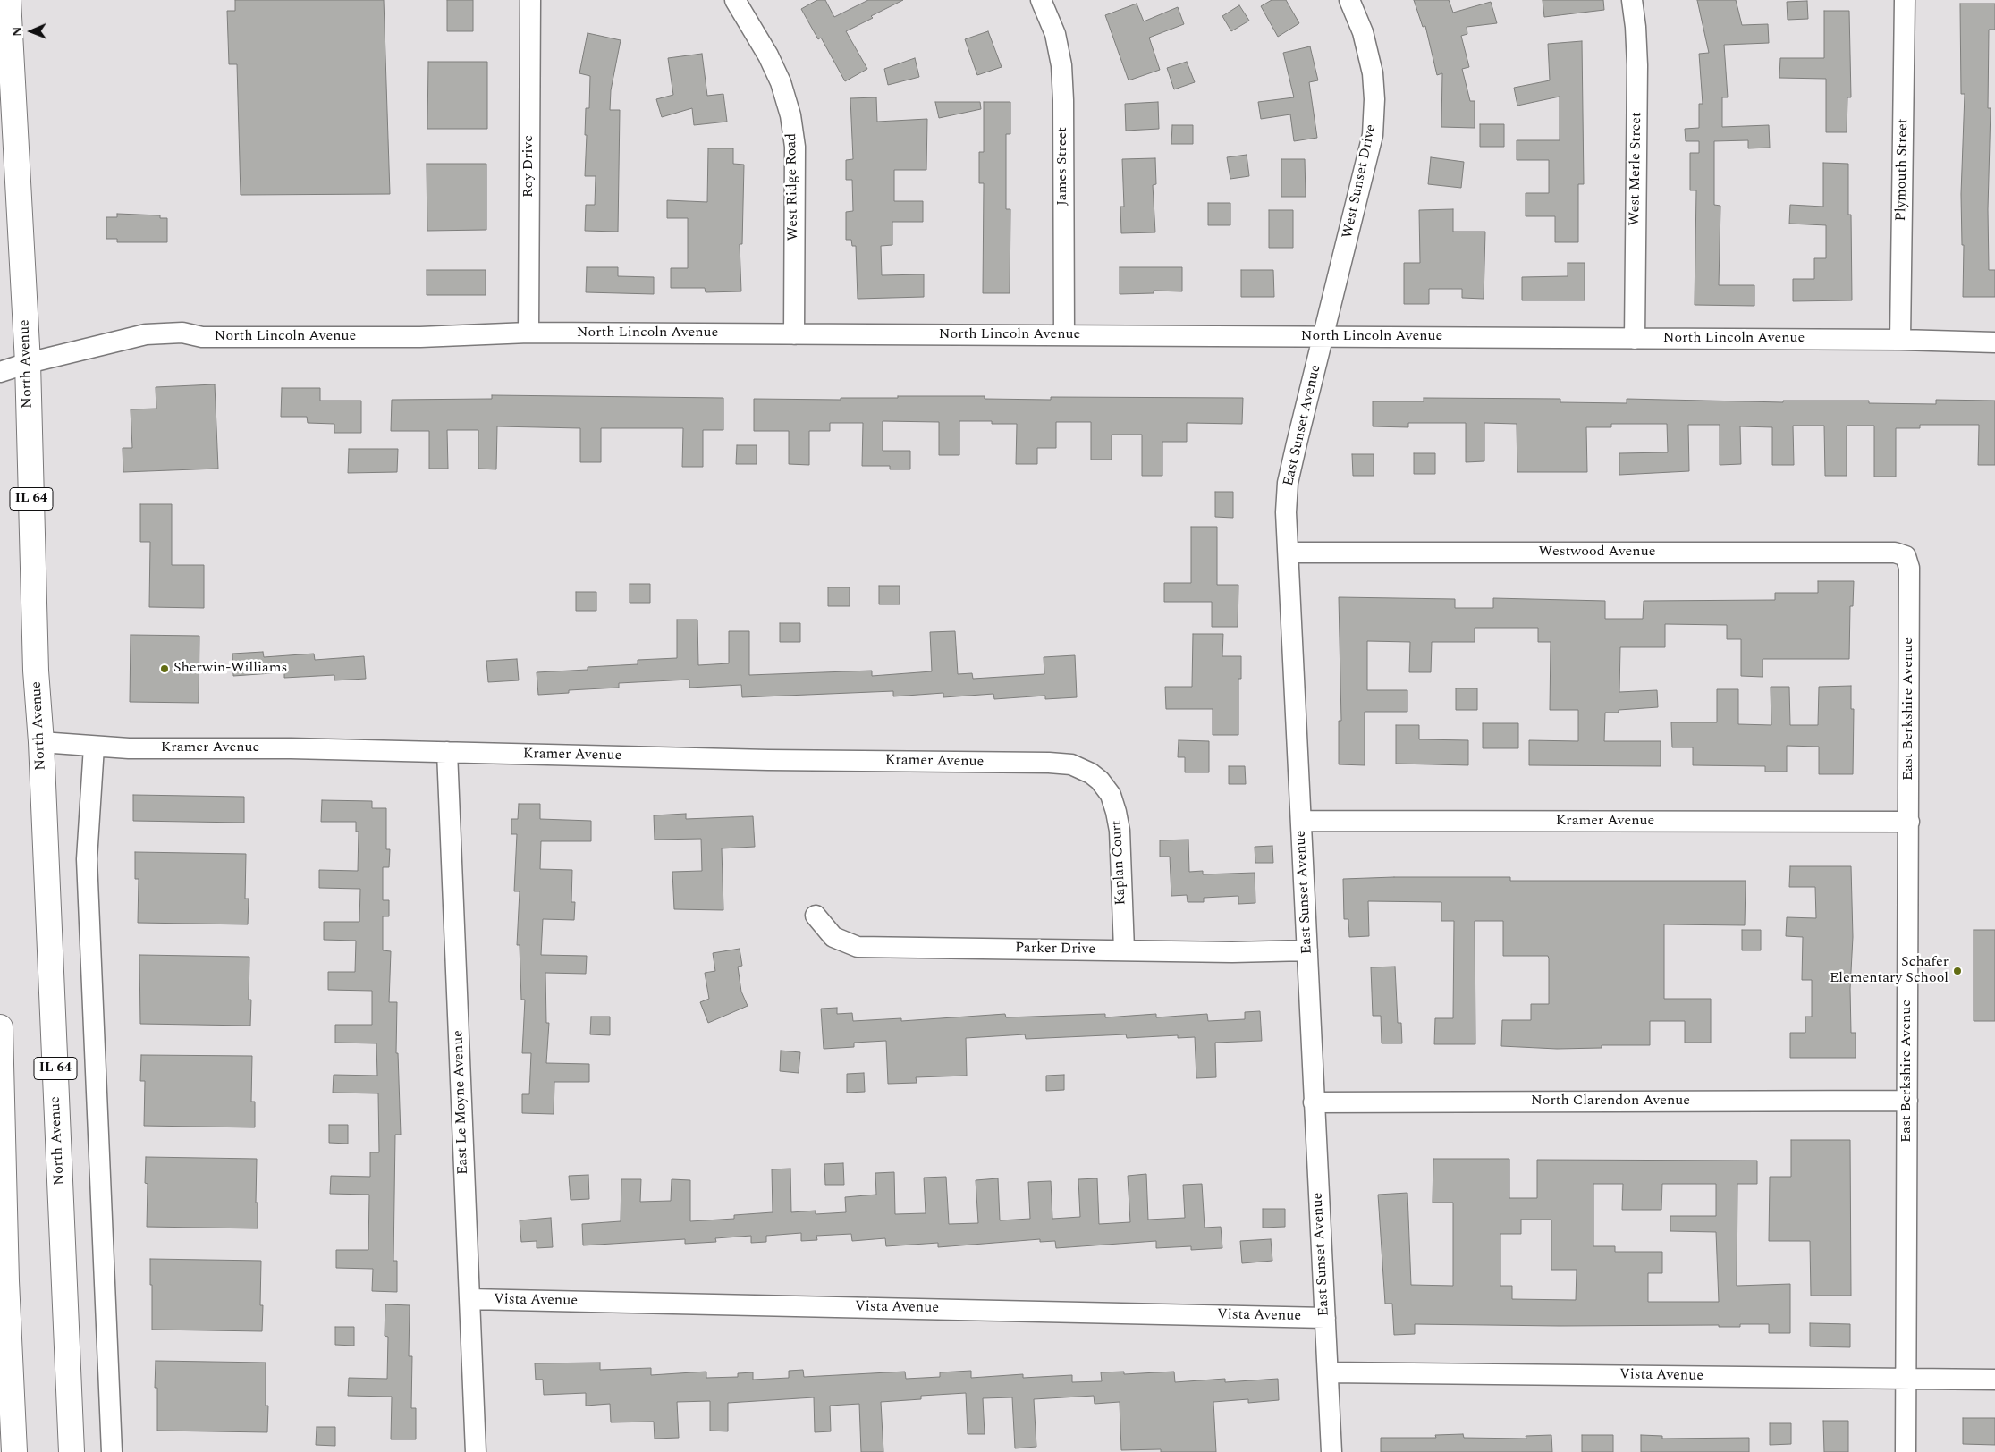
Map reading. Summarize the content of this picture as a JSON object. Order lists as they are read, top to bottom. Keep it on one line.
{"streets":{"main road":["North Avenue","IL 64"],"street":["Roy Drive","James Street","West Merle Street","Plymouth Street","West Sunset Drive","West Ridge Road","North Lincoln Avenue","East Sunset Avenue","Westwood Avenue","East Berkshire Avenue","Kramer Avenue","Kaplan Court","Parker Drive","North Clarendon Avenue","East Le Moyne Avenue","Vista Avenue"]},"crossings":[["Roy Drive","North Lincoln Avenue"],["James Street","North Lincoln Avenue"],["West Merle Street","North Lincoln Avenue"],["Plymouth Street","North Lincoln Avenue"],["West Sunset Drive","North Lincoln Avenue"],["West Sunset Drive","East Sunset Avenue"],["West Ridge Road","North Lincoln Avenue"],["North Lincoln Avenue","North Avenue"],["North Lincoln Avenue","East Sunset Avenue"],["North Avenue","Kramer Avenue"],["East Sunset Avenue","Westwood Avenue"],["East Sunset Avenue","Kramer Avenue"],["East Sunset Avenue","Parker Drive"],["East Sunset Avenue","North Clarendon Avenue"],["East Sunset Avenue","Vista Avenue"],["Westwood Avenue","East Berkshire Avenue"],["East Berkshire Avenue","Kramer Avenue"],["East Berkshire Avenue","North Clarendon Avenue"],["East Berkshire Avenue","Vista Avenue"],["Kramer Avenue","Kaplan Court"],["Kramer Avenue","East Le Moyne Avenue"],["Kaplan Court","Parker Drive"],["East Le Moyne Avenue","Vista Avenue"]],"places":["Sherwin-Williams","Schafer Elementary School"],"north":"left"}
